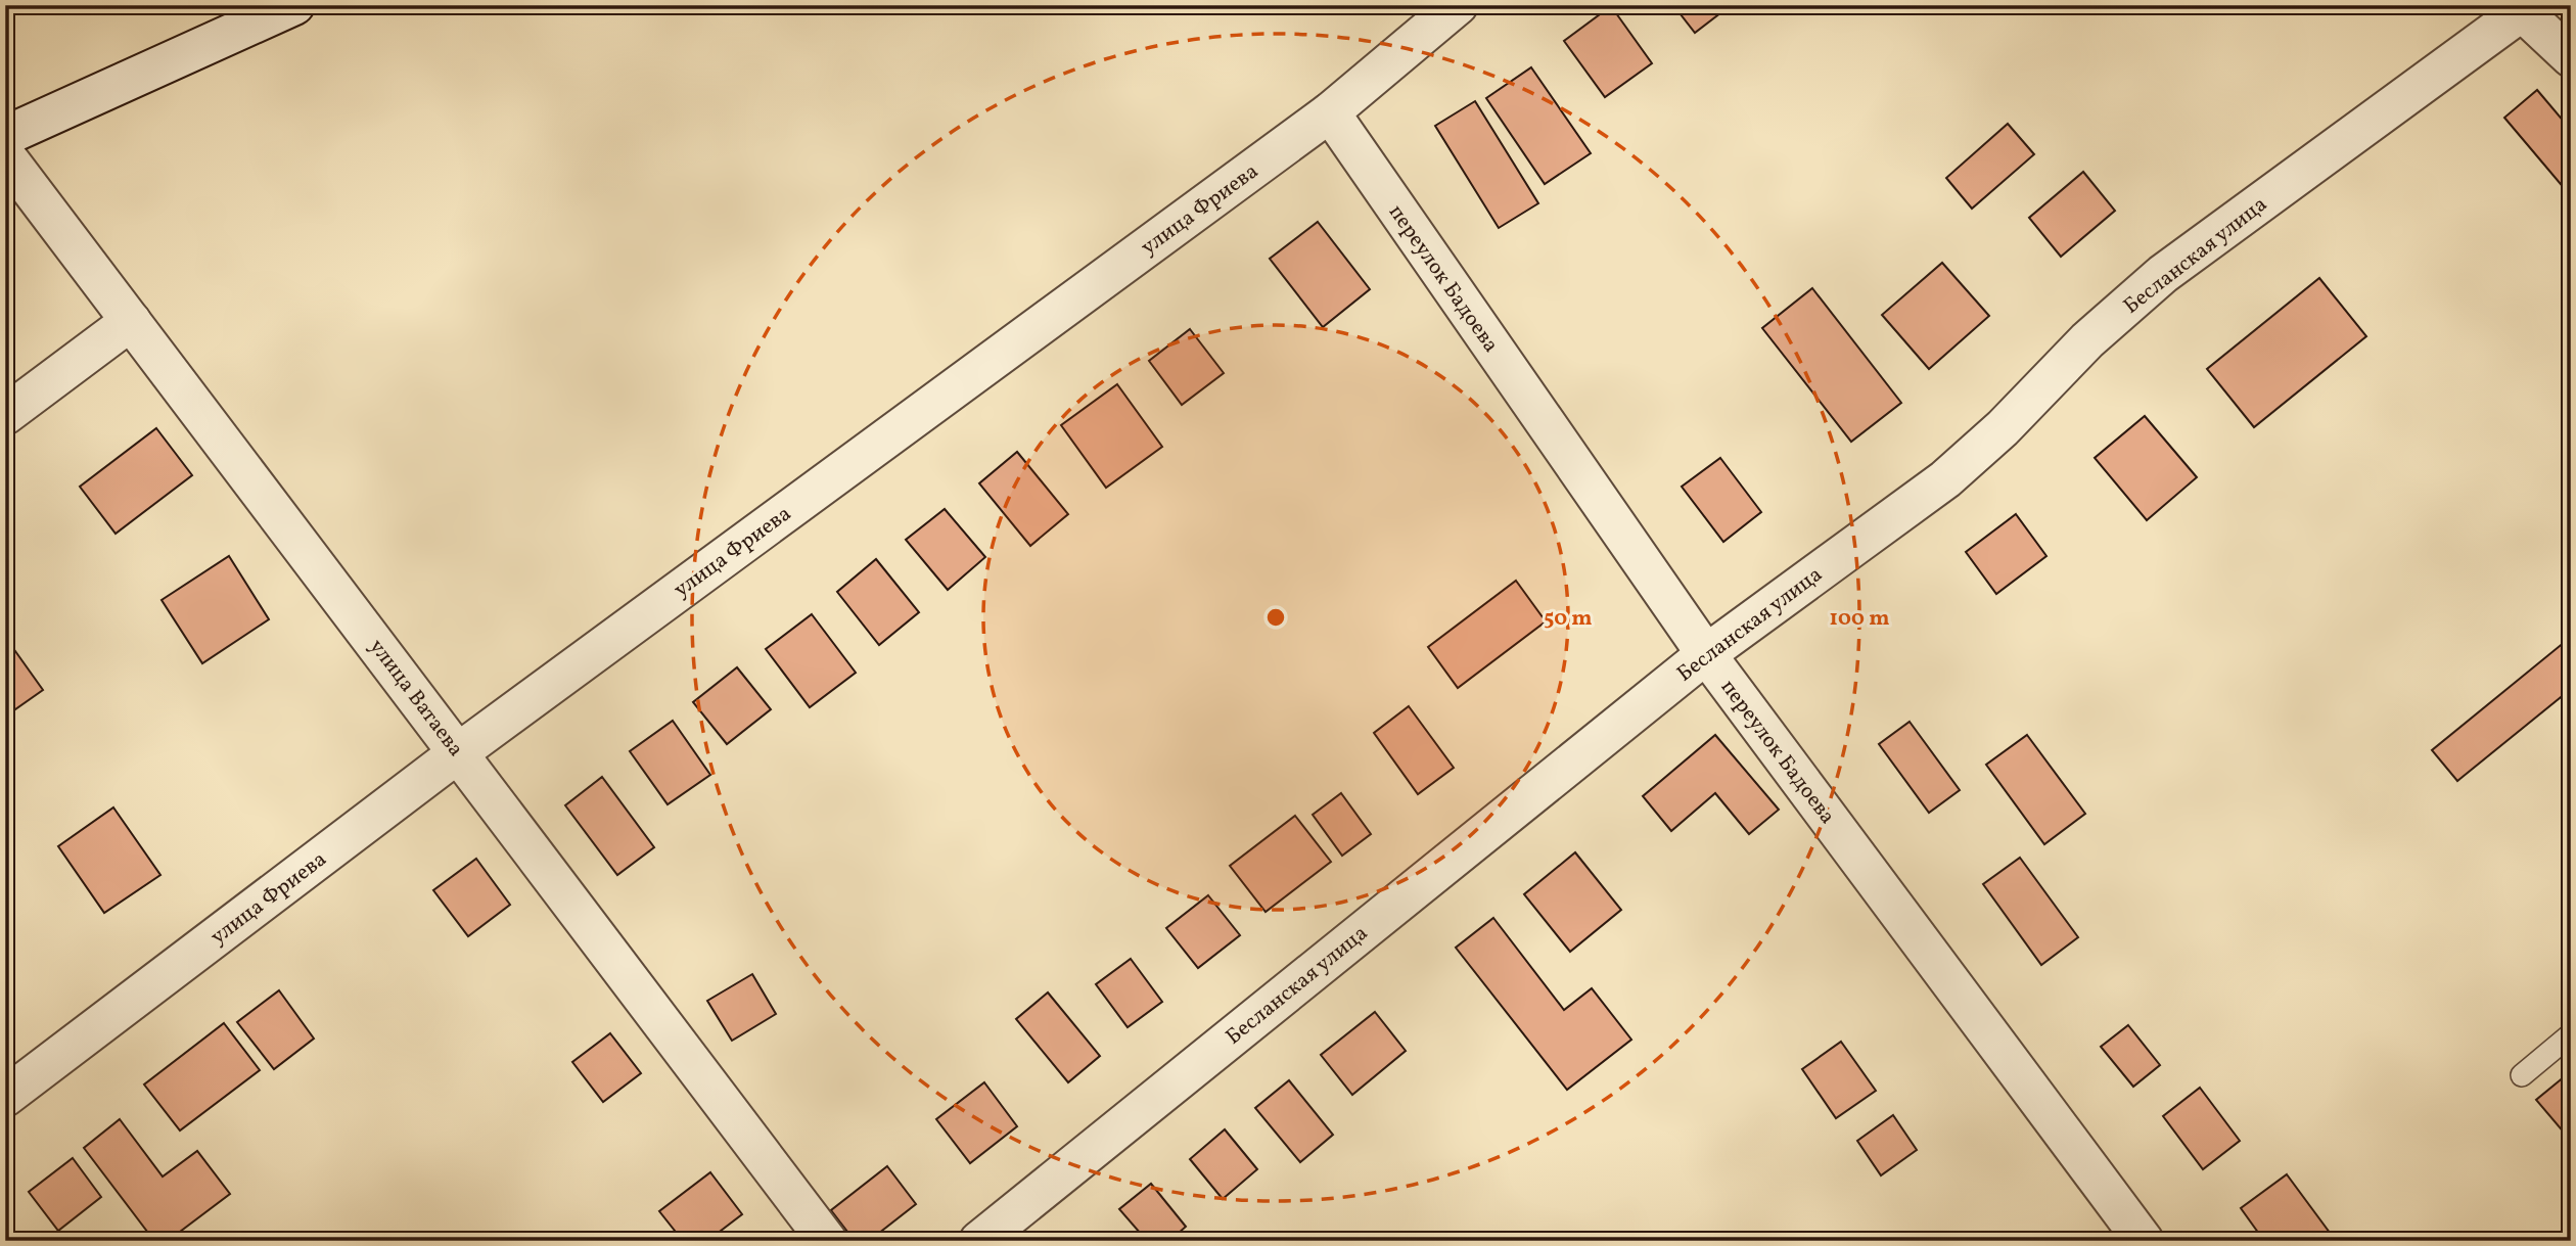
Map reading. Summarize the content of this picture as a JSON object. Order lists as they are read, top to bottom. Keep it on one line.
{"streets":{"street":["улица Фриева","Бесланская улица","переулок Бадоева","улица Ватаева"]},"crossings":[["улица Фриева","переулок Бадоева"],["улица Фриева","улица Ватаева"],["Бесланская улица","переулок Бадоева"]],"rings":["50 m","100 m"]}
